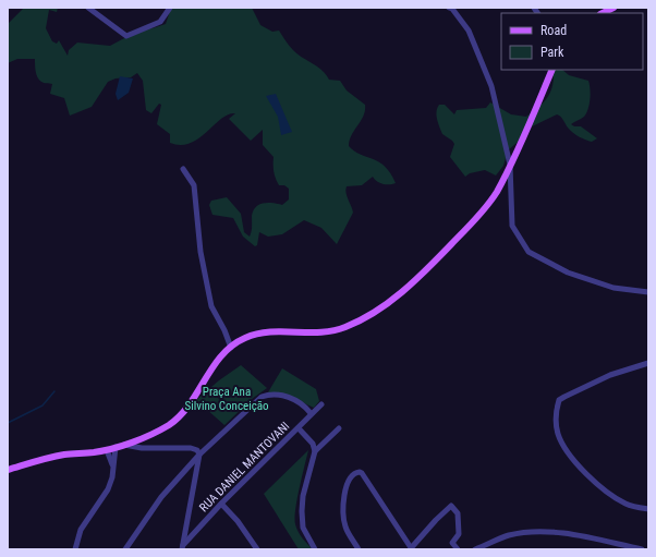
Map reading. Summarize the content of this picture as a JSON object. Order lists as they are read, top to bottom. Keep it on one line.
{"streets":{"street":["RUA DANIEL MANTOVANI"]},"parks":["Praça Ana Silvino Conceição"],"legend":["Road","Park"]}
